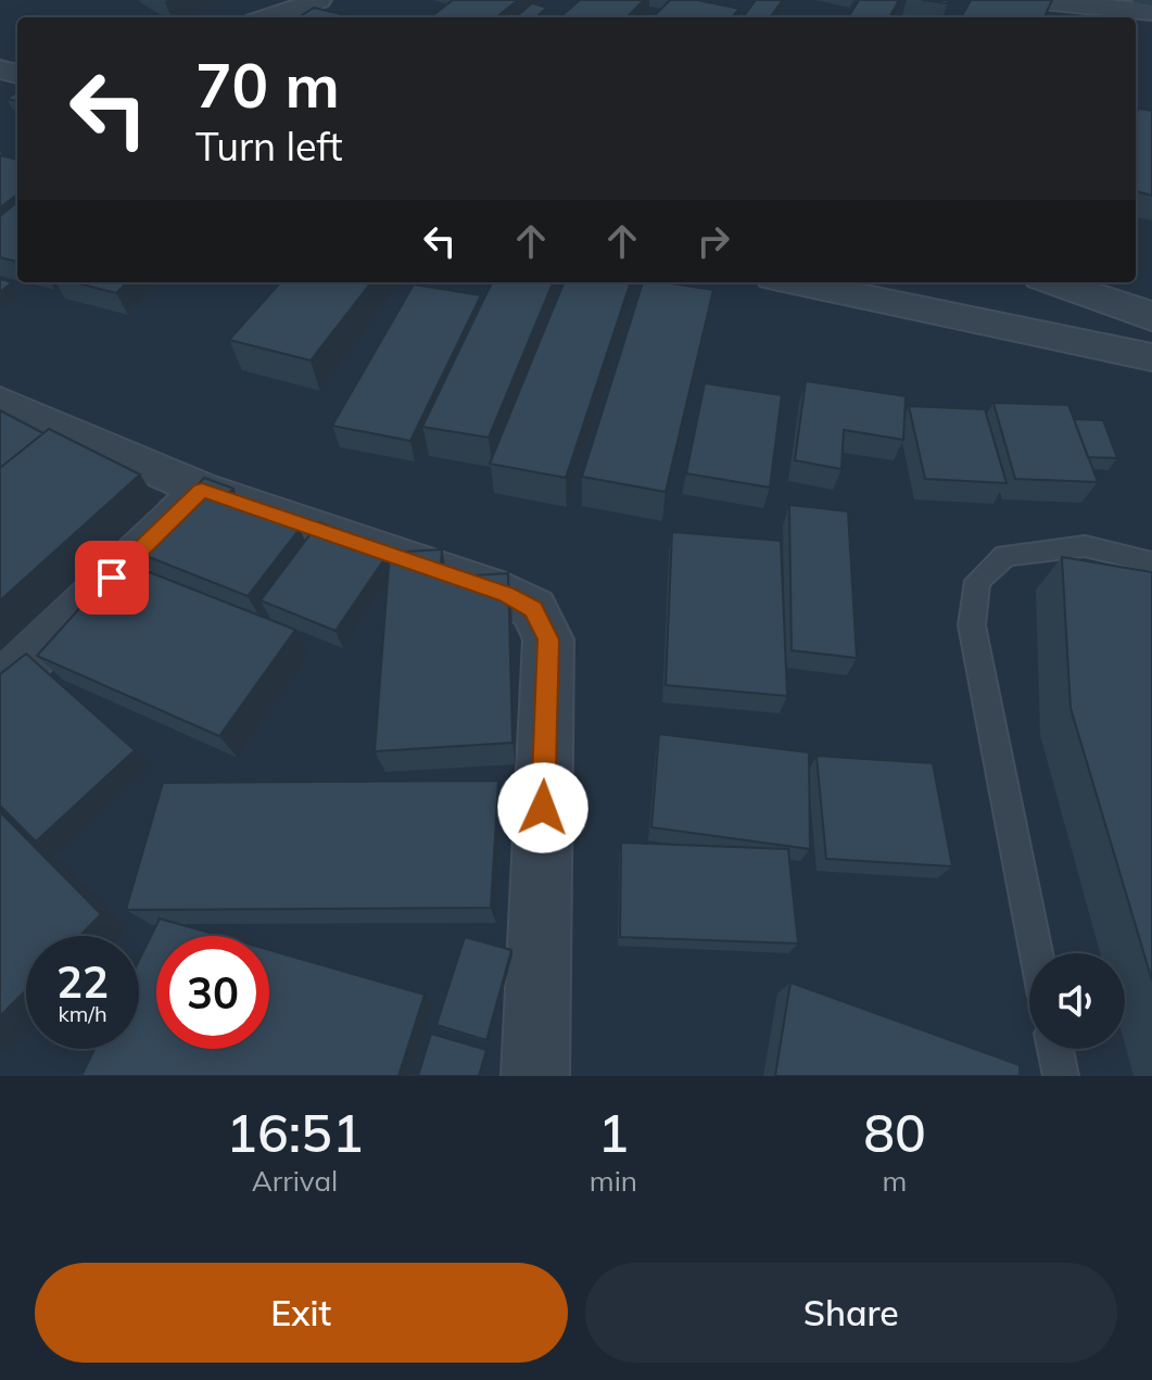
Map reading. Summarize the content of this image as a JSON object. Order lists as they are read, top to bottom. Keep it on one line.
{"page":{"turn":["70 m","Turn left"],"speed":"22 km/h","limit":"30","eta":["16:51","Arrival","1","min","80","m"],"buttons":["Exit","Share"]}}
